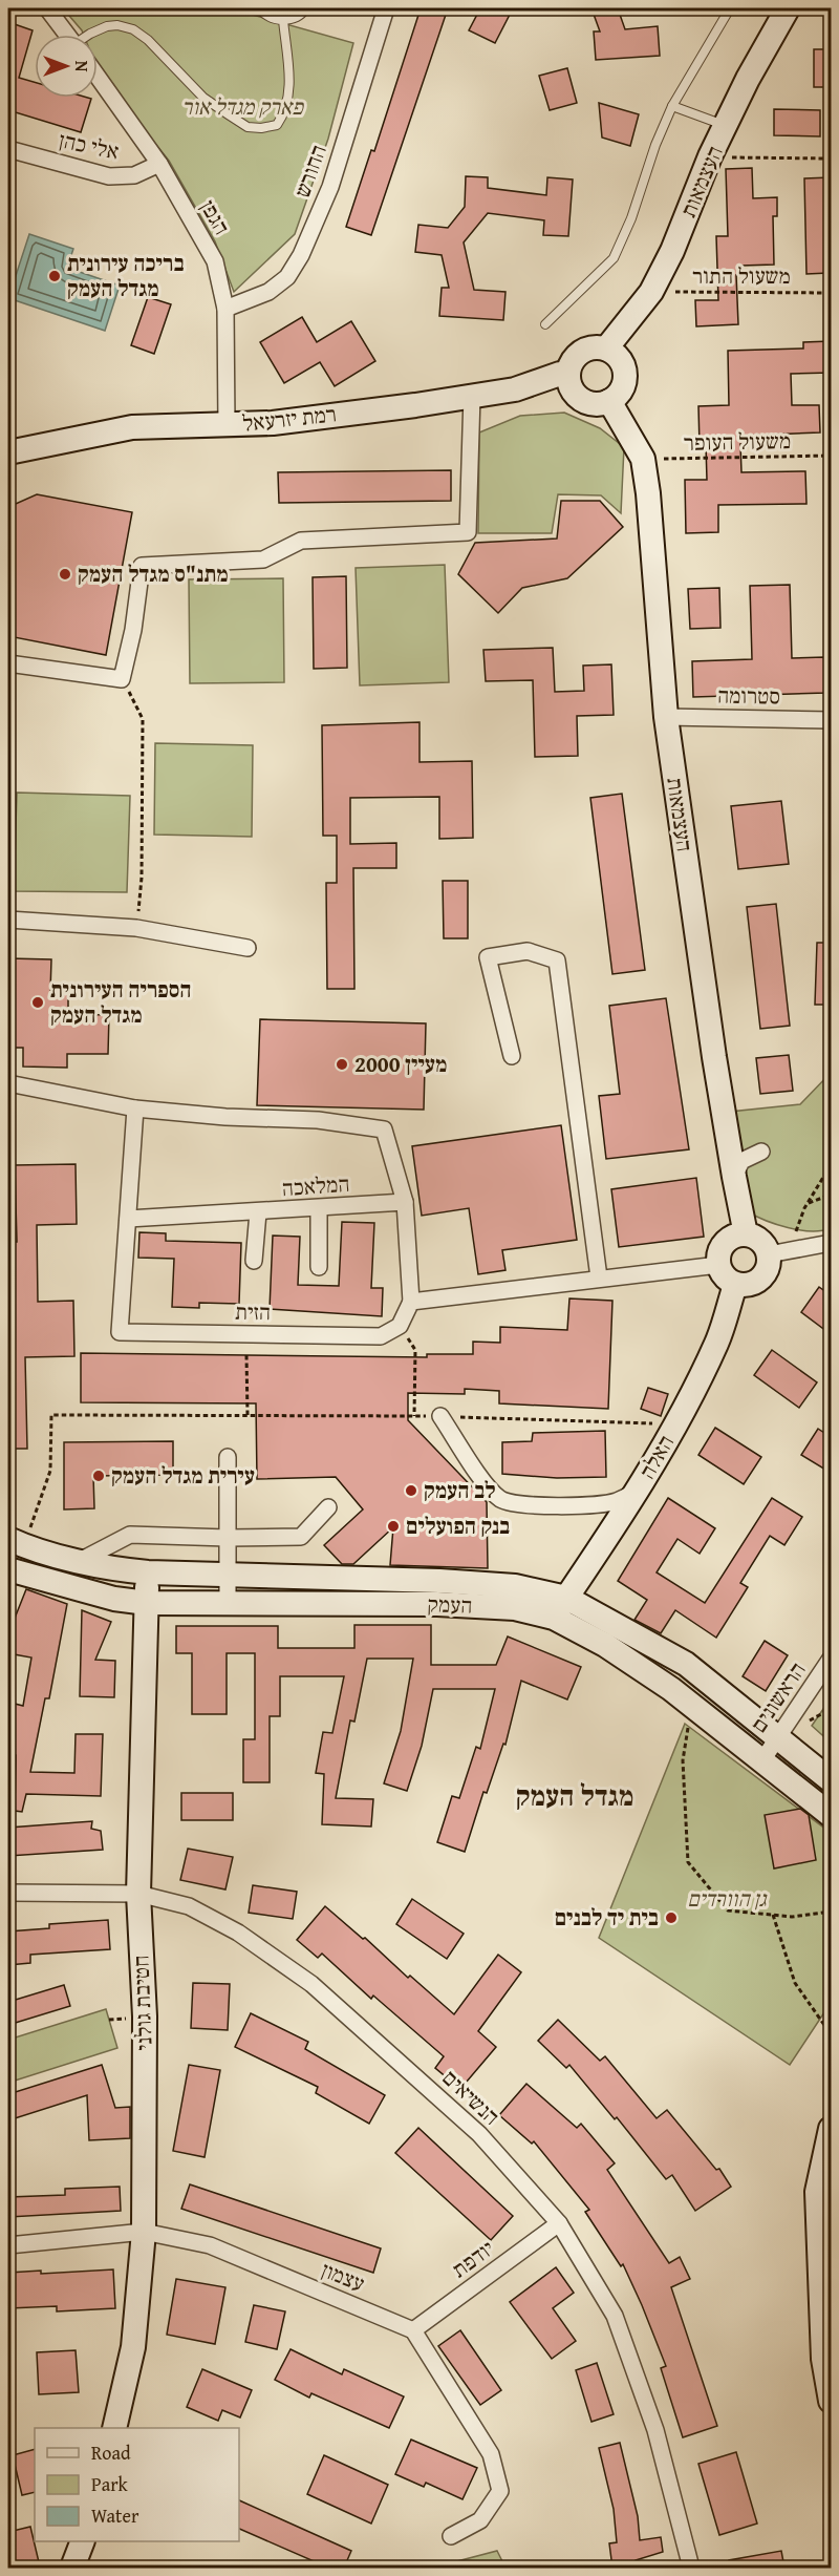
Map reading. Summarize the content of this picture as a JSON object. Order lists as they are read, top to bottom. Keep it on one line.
{"streets":{"street":["אלי כהן","החורש","העצמאות","הגפן","רמת יזרעאל","סטרומה","המלאכה","הזית","האלה","העמק","הראשונים","חטיבת גולני","הנשיאים","יודפת","עצמון"],"path":["משעול התור","משעול העופר"]},"crossings":[["אלי כהן","הגפן"],["החורש","הגפן"],["העצמאות","משעול התור"],["העצמאות","רמת יזרעאל"],["העצמאות","משעול העופר"],["העצמאות","סטרומה"],["העצמאות","האלה"],["הגפן","רמת יזרעאל"],["המלאכה","הזית"],["האלה","העמק"],["העמק","הראשונים"],["העמק","חטיבת גולני"],["חטיבת גולני","הנשיאים"],["חטיבת גולני","עצמון"],["הנשיאים","יודפת"],["יודפת","עצמון"]],"districts":["מגדל העמק"],"parks":["פארק מגדל אור","גן הוורדים"],"places":["בריכה עירונית מגדל העמק","מתנ\"ס מגדל העמק","הספריה העירונית מגדל העמק","מעיין 2000","עירית מגדל העמק","לב העמק","בנק הפועלים","בית יד לבנים"],"legend":["Road","Park","Water"],"north":"right"}
